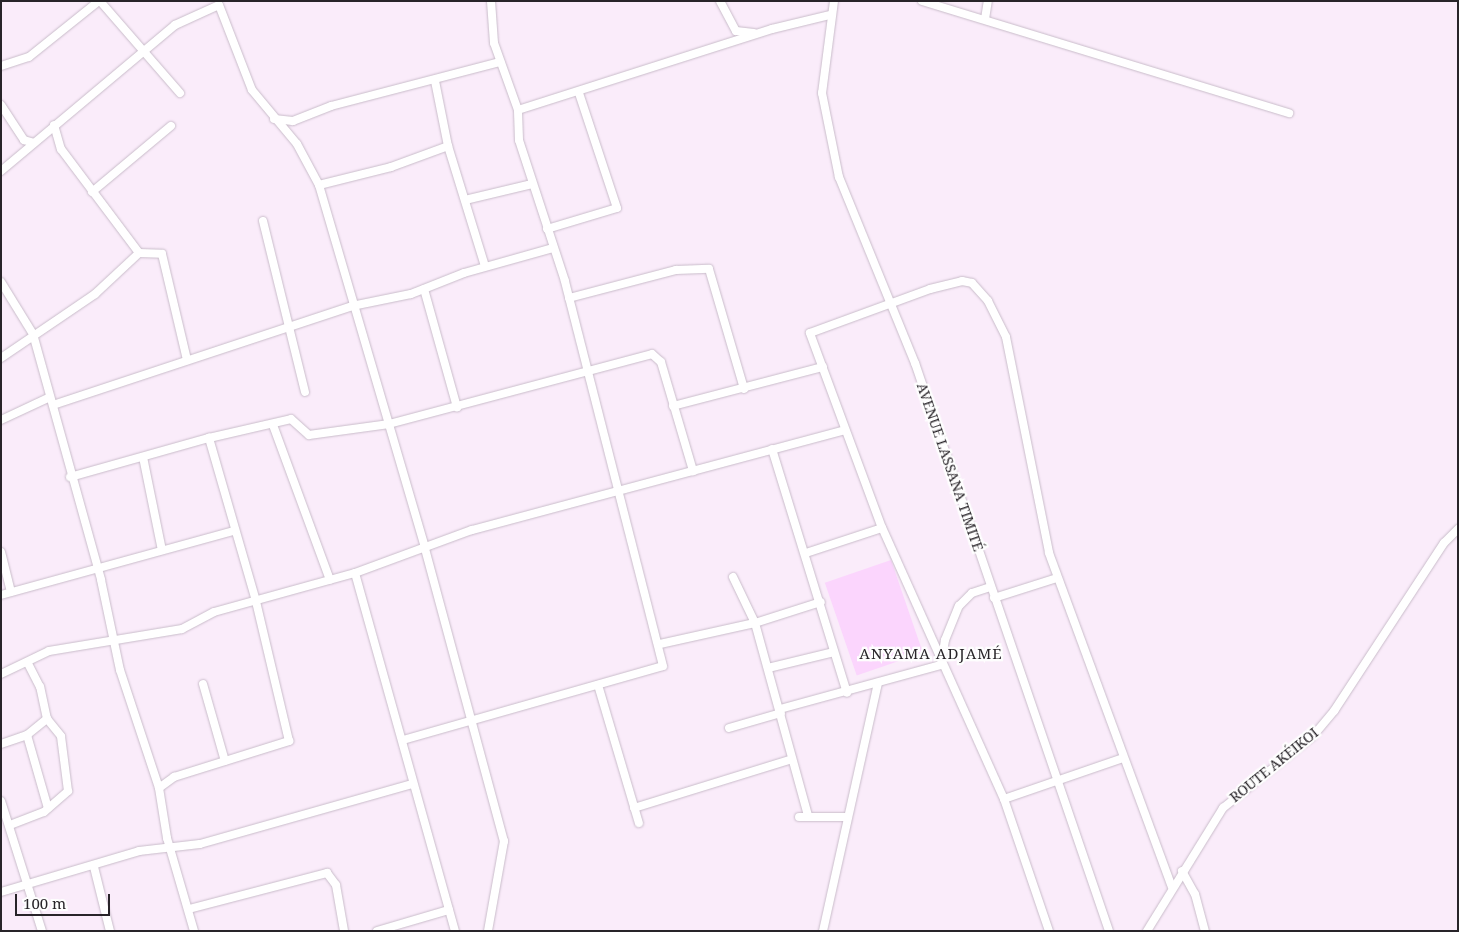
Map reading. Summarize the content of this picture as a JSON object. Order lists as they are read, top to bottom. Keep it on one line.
{"streets":{"street":["AVENUE LASSANA TIMITÉ","ROUTE AKÉIKOI"]},"districts":["ANYAMA ADJAMÉ"],"scale_bar":"100 m"}
